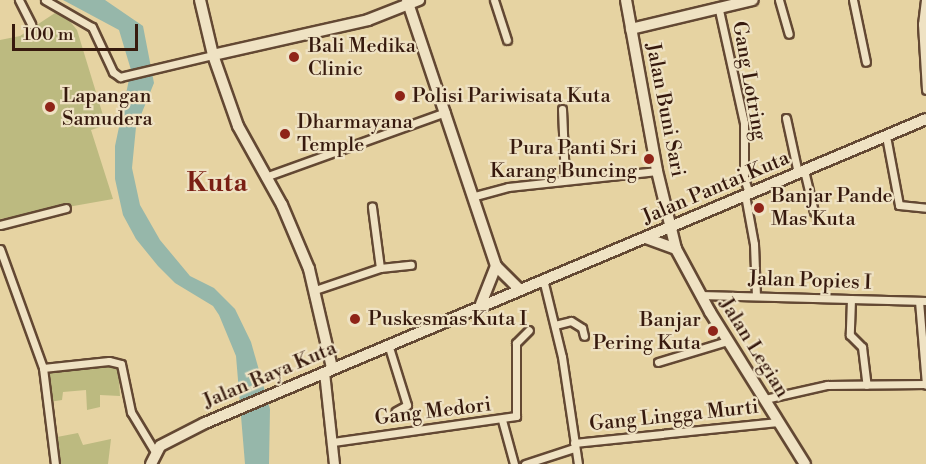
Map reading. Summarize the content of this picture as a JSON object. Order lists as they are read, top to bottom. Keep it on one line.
{"streets":{"main road":["Jalan Buni Sari","Jalan Pantai Kuta","Jalan Legian","Jalan Raya Kuta"],"street":["Gang Lotring","Jalan Popies I","Gang Medori","Gang Lingga Murti"]},"crossings":[["Gang Lotring","Jalan Pantai Kuta"],["Gang Lotring","Jalan Popies I"],["Jalan Buni Sari","Jalan Pantai Kuta"],["Jalan Buni Sari","Jalan Legian"],["Jalan Pantai Kuta","Jalan Raya Kuta"],["Jalan Popies I","Jalan Legian"],["Jalan Legian","Gang Lingga Murti"]],"districts":["Kuta"],"places":["Bali Medika Clinic","Polisi Pariwisata Kuta","Lapangan Samudera","Dharmayana Temple","Pura Panti Sri Karang Buncing","Banjar Pande Mas Kuta","Puskesmas Kuta I","Banjar Pering Kuta"],"scale_bar":"100 m"}
